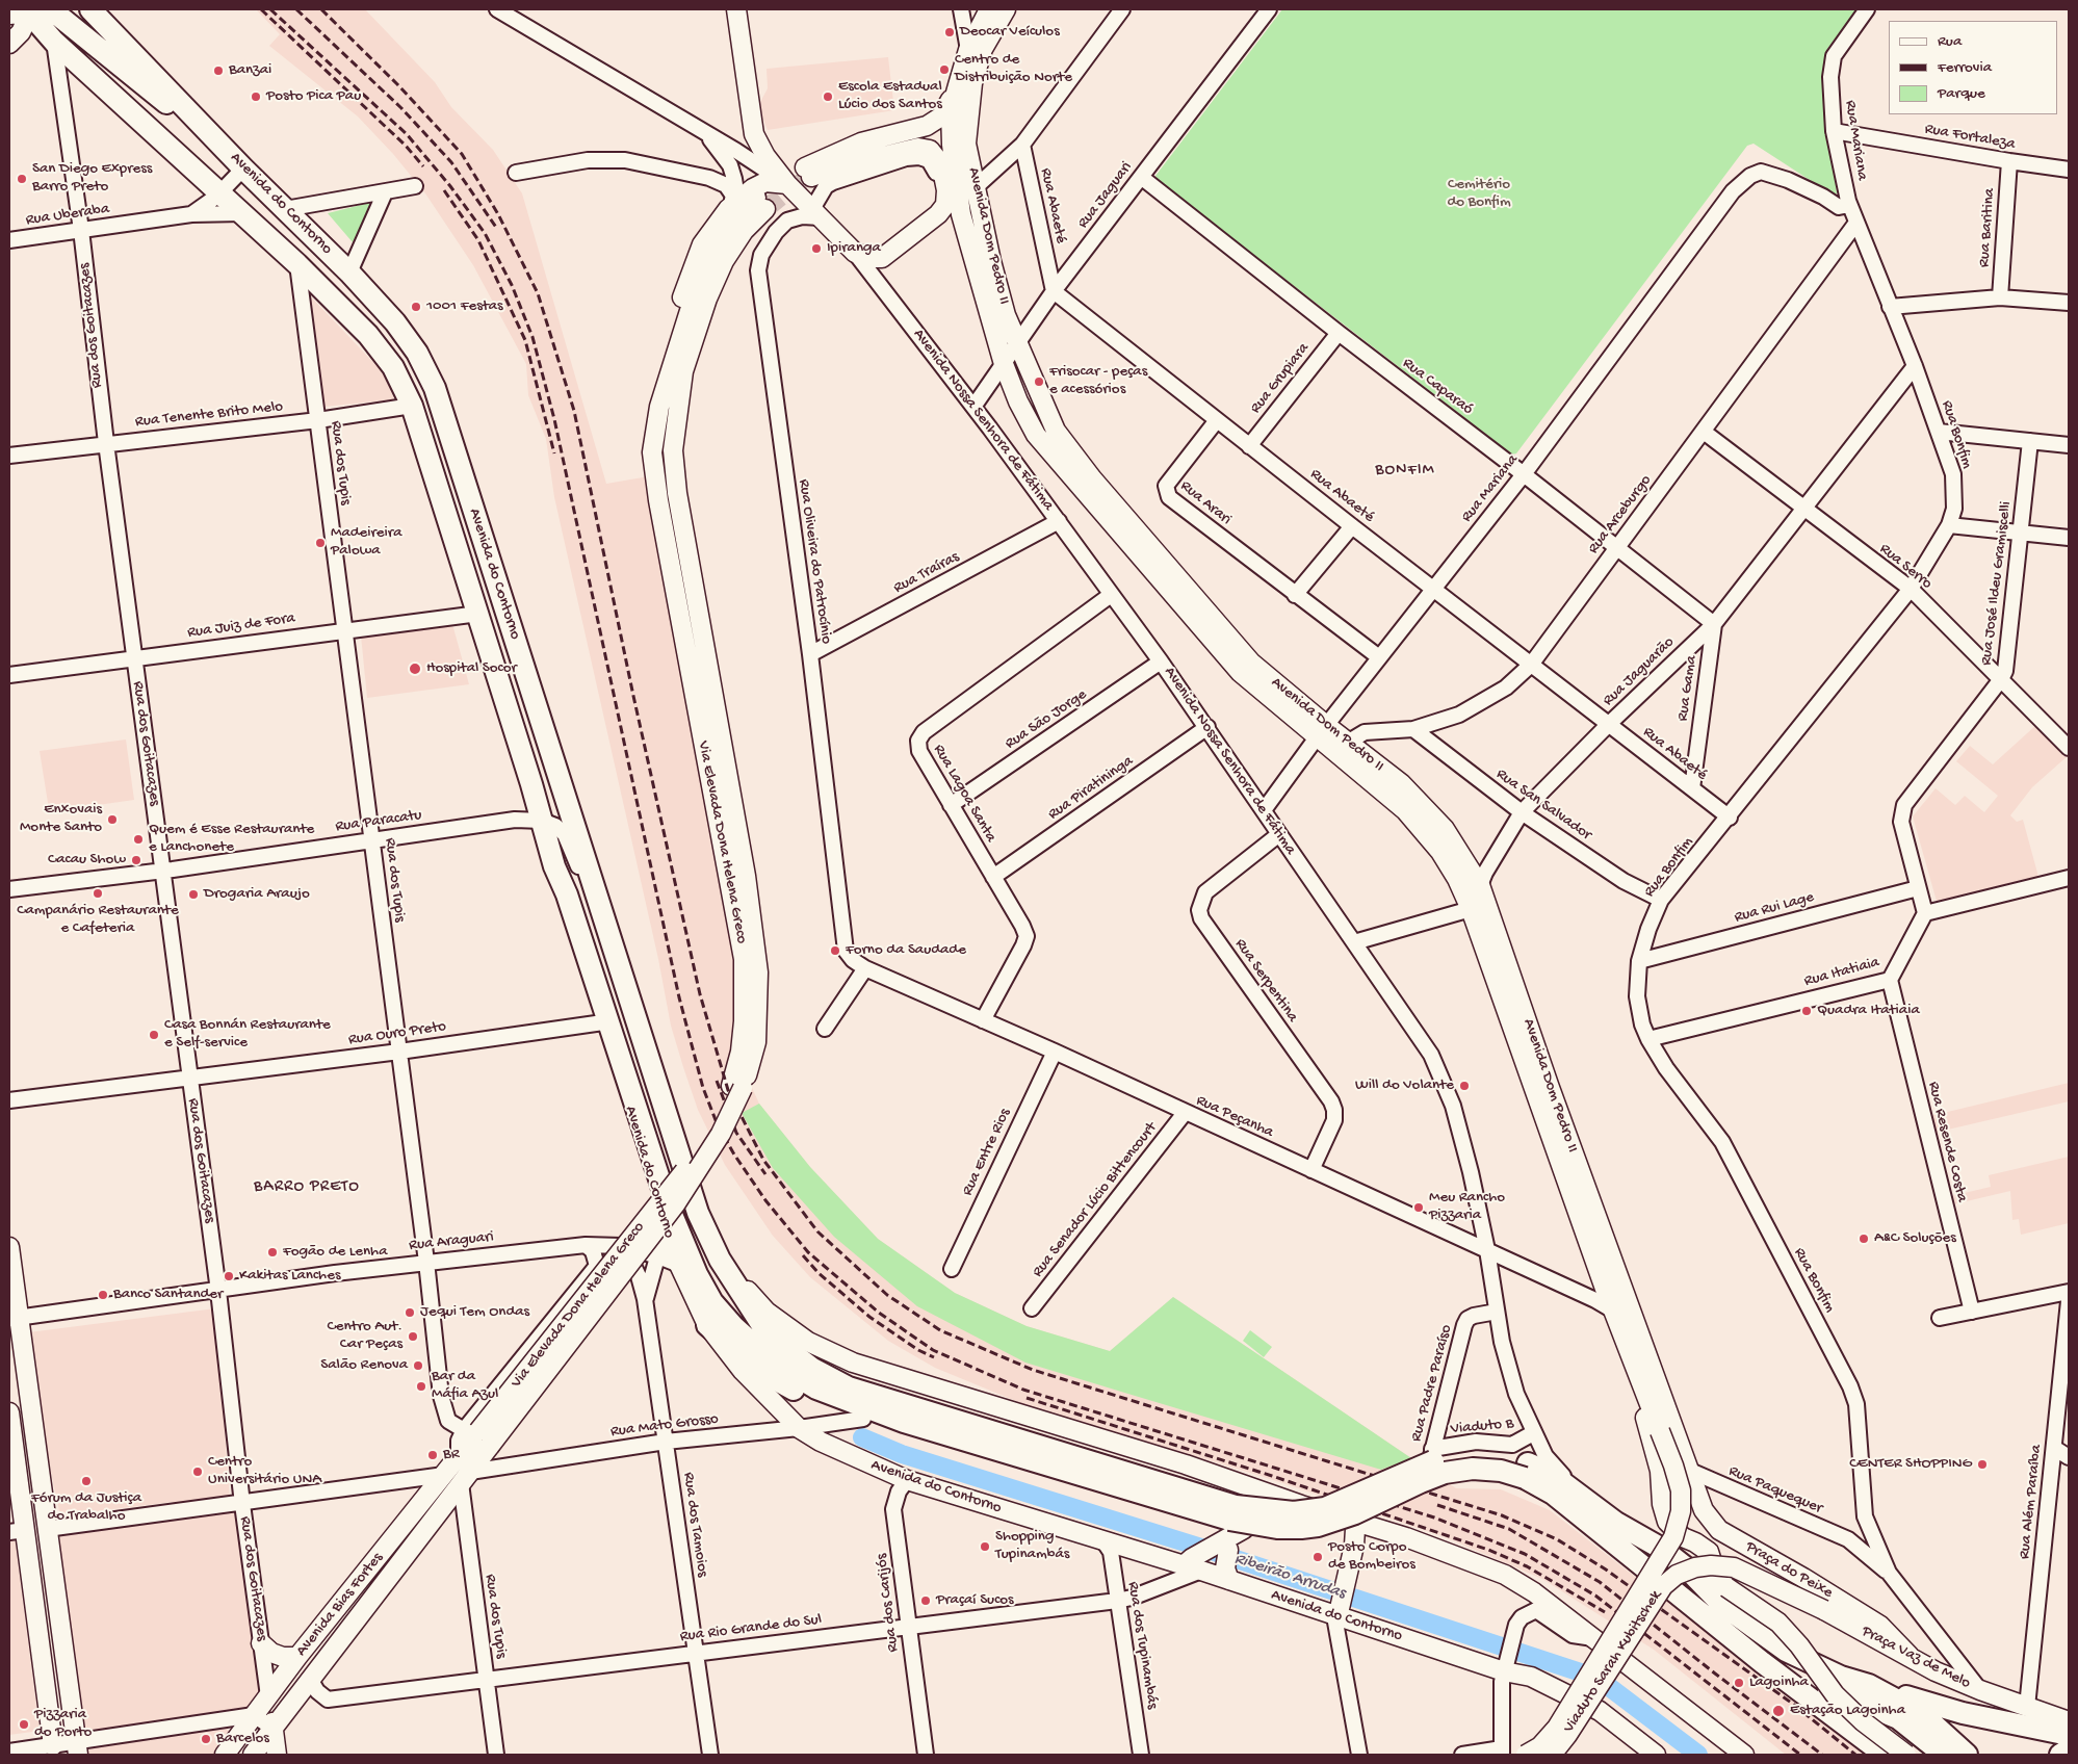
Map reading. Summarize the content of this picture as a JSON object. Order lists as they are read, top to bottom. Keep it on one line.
{"streets":{"highway":["Avenida do Contorno"],"main road":["Avenida Dom Pedro II","Rua dos Goitacazes","Avenida Nossa Senhora de Fátima","Via Elevada Dona Helena Greco","Praça do Peixe","Avenida Bias Fortes","Praça Vaz de Melo","Viaduto Sarah Kubitschek"],"street":["Rua Fortaleza","Rua Mariana","Rua Jaguari","Rua Abaeté","Rua Uberaba","Rua Baritina","Rua Grupiara","Rua Caparaó","Rua Tenente Brito Melo","Rua Bonfim","Rua dos Tupis","Rua Arari","Rua Arceburgo","Rua Oliveira do Patrocínio","Rua Serro","Rua Traíras","Rua José Ildeu Gramiscelli","Rua Juiz de Fora","Rua Jaguarão","Rua Gama","Rua São Jorge","Rua Piratininga","Rua Lagoa Santa","Rua San Salvador","Rua Paracatu","Rua Rui Lage","Rua Itatiaia","Rua Serpentina","Rua Ouro Preto","Rua Peçanha","Rua Resende Costa","Rua Entre Rios","Rua Senador Lúcio Bittencourt","Rua Araguari","Rua Padre Paraíso","Rua Mato Grosso","Viaduto B","Rua Paquequer","Rua Além Paraíba","Rua dos Tamoios","Rua dos Carijós","Rua Rio Grande do Sul","Rua dos Tupinambás"]},"crossings":[["Rua Fortaleza","Rua Mariana"],["Rua Fortaleza","Rua Baritina"],["Rua Mariana","Rua Abaeté"],["Rua Mariana","Avenida Dom Pedro II"],["Rua Mariana","Rua Caparaó"],["Rua Mariana","Avenida Nossa Senhora de Fátima"],["Rua Mariana","Rua Bonfim"],["Rua Mariana","Rua Arari"],["Rua Mariana","Rua Arceburgo"],["Rua Jaguari","Rua Abaeté"],["Rua Jaguari","Avenida Dom Pedro II"],["Rua Jaguari","Rua Caparaó"],["Rua Jaguari","Avenida Nossa Senhora de Fátima"],["Avenida do Contorno","Rua Uberaba"],["Avenida do Contorno","Rua dos Goitacazes"],["Avenida do Contorno","Rua Tenente Brito Melo"],["Avenida do Contorno","Avenida Nossa Senhora de Fátima"],["Avenida do Contorno","Rua dos Tupis"],["Avenida do Contorno","Rua Juiz de Fora"],["Avenida do Contorno","Rua Paracatu"],["Avenida do Contorno","Rua Ouro Preto"],["Avenida do Contorno","Rua Araguari"],["Avenida do Contorno","Rua Mato Grosso"],["Avenida do Contorno","Rua dos Tamoios"],["Avenida do Contorno","Rua dos Carijós"],["Avenida do Contorno","Rua Rio Grande do Sul"],["Avenida do Contorno","Rua dos Tupinambás"],["Rua Abaeté","Rua Grupiara"],["Rua Abaeté","Rua Bonfim"],["Rua Abaeté","Rua Arari"],["Rua Abaeté","Rua Arceburgo"],["Rua Abaeté","Rua Jaguarão"],["Rua Abaeté","Rua Gama"],["Rua Uberaba","Rua dos Goitacazes"],["Avenida Dom Pedro II","Rua Arceburgo"],["Avenida Dom Pedro II","Rua Jaguarão"],["Avenida Dom Pedro II","Rua Peçanha"],["Avenida Dom Pedro II","Rua Paquequer"],["Avenida Dom Pedro II","Praça do Peixe"],["Avenida Dom Pedro II","Viaduto Sarah Kubitschek"],["Rua dos Goitacazes","Rua Tenente Brito Melo"],["Rua dos Goitacazes","Rua Juiz de Fora"],["Rua dos Goitacazes","Rua Paracatu"],["Rua dos Goitacazes","Rua Ouro Preto"],["Rua dos Goitacazes","Rua Araguari"],["Rua dos Goitacazes","Avenida Bias Fortes"],["Rua Grupiara","Rua Caparaó"],["Rua Caparaó","Rua Arceburgo"],["Rua Caparaó","Rua Jaguarão"],["Rua Caparaó","Rua Gama"],["Rua Tenente Brito Melo","Rua dos Tupis"],["Avenida Nossa Senhora de Fátima","Rua Oliveira do Patrocínio"],["Avenida Nossa Senhora de Fátima","Rua Traíras"],["Avenida Nossa Senhora de Fátima","Rua São Jorge"],["Avenida Nossa Senhora de Fátima","Rua Piratininga"],["Avenida Nossa Senhora de Fátima","Rua Lagoa Santa"],["Avenida Nossa Senhora de Fátima","Rua Serpentina"],["Avenida Nossa Senhora de Fátima","Rua Peçanha"],["Avenida Nossa Senhora de Fátima","Rua Padre Paraíso"],["Avenida Nossa Senhora de Fátima","Viaduto B"],["Rua Bonfim","Rua Arceburgo"],["Rua Bonfim","Rua Serro"],["Rua Bonfim","Rua Jaguarão"],["Rua Bonfim","Rua San Salvador"],["Rua Bonfim","Rua Rui Lage"],["Rua Bonfim","Rua Itatiaia"],["Rua Bonfim","Rua Paquequer"],["Rua Bonfim","Praça Vaz de Melo"],["Rua dos Tupis","Rua Juiz de Fora"],["Rua dos Tupis","Rua Paracatu"],["Rua dos Tupis","Via Elevada Dona Helena Greco"],["Rua dos Tupis","Rua Ouro Preto"],["Rua dos Tupis","Rua Araguari"],["Rua dos Tupis","Rua Mato Grosso"],["Rua dos Tupis","Avenida Bias Fortes"],["Rua dos Tupis","Rua Rio Grande do Sul"],["Rua Arceburgo","Rua Serro"],["Rua Arceburgo","Rua San Salvador"],["Rua Oliveira do Patrocínio","Rua Traíras"],["Rua Oliveira do Patrocínio","Rua Peçanha"],["Rua Serro","Rua José Ildeu Gramiscelli"],["Rua Serro","Rua Jaguarão"],["Rua José Ildeu Gramiscelli","Rua Rui Lage"],["Rua José Ildeu Gramiscelli","Rua Itatiaia"],["Rua Jaguarão","Rua Gama"],["Rua Jaguarão","Rua San Salvador"],["Rua São Jorge","Rua Lagoa Santa"],["Rua Piratininga","Rua Lagoa Santa"],["Rua Lagoa Santa","Rua Peçanha"],["Via Elevada Dona Helena Greco","Avenida Bias Fortes"],["Rua Itatiaia","Rua Resende Costa"],["Rua Serpentina","Rua Peçanha"],["Rua Peçanha","Rua Entre Rios"],["Rua Peçanha","Rua Senador Lúcio Bittencourt"],["Rua Araguari","Rua dos Tamoios"],["Rua Padre Paraíso","Viaduto B"],["Rua Mato Grosso","Rua dos Tamoios"],["Rua Mato Grosso","Avenida Bias Fortes"],["Rua Paquequer","Praça do Peixe"],["Rua Além Paraíba","Praça Vaz de Melo"],["Rua dos Tamoios","Rua Rio Grande do Sul"],["Praça do Peixe","Praça Vaz de Melo"],["Rua dos Carijós","Rua Rio Grande do Sul"],["Avenida Bias Fortes","Rua Rio Grande do Sul"],["Rua Rio Grande do Sul","Rua dos Tupinambás"],["Praça Vaz de Melo","Viaduto Sarah Kubitschek"]],"districts":["BONFIM","BARRO PRETO"],"water":["Ribeirão Arrudas"],"parks":["Cemitério do Bonfim"],"places":["Deocar Veículos","Centro de Distribuição Norte","Banzai","Posto Pica Pau","Escola Estadual Lúcio dos Santos","San Diego Express Barro Preto","Ipiranga","1001 Festas","Frisocar - peças e acessórios","Madeireira Palowa","Hospital Socor","Enxovais Monte Santo","Quem é Esse Restaurante e Lanchonete","Cacau Show","Campanário Restaurante e Cafeteria","Drogaria Araujo","Forno da Saudade","Quadra Itatiaia","Casa Bonnán Restaurante e Self-service","Will do Volante","Meu Rancho Pizzaria","A&C Soluções","Fogão de Lenha","Kakitas Lanches","Banco Santander","Jequi Tem Ondas","Centro Aut. Car Peças","Salão Renova","Bar da Máfia Azul","BR","CENTER SHOPPING","Centro Universitário UNA","Fórum da Justiça do Trabalho","Shopping Tupinambás","Posto Corpo de Bombeiros","Praçaí Sucos","Lagoinha","Estação Lagoinha","Pizzaria do Porto","Barcelos"],"legend":["Rua","Ferrovia","Parque"]}
